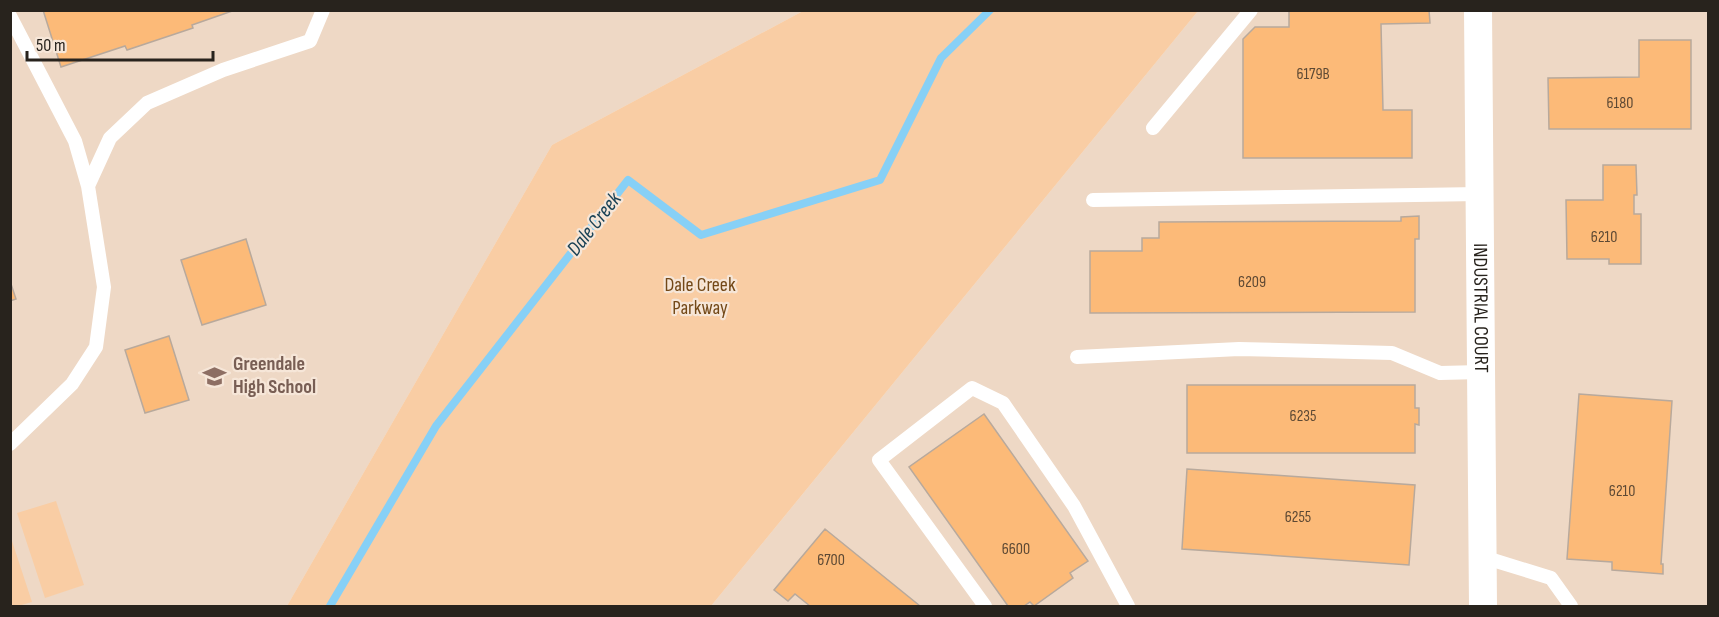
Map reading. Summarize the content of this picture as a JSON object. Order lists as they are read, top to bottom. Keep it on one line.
{"streets":{"street":["INDUSTRIAL COURT"]},"water":["Dale Creek"],"parks":["Dale Creek Parkway"],"places":{"school or university":["Greendale High School"]},"house_numbers":["6179B","6180","6210","6209","6235","6210","6255","6600","6700"],"scale_bar":"50 m"}
